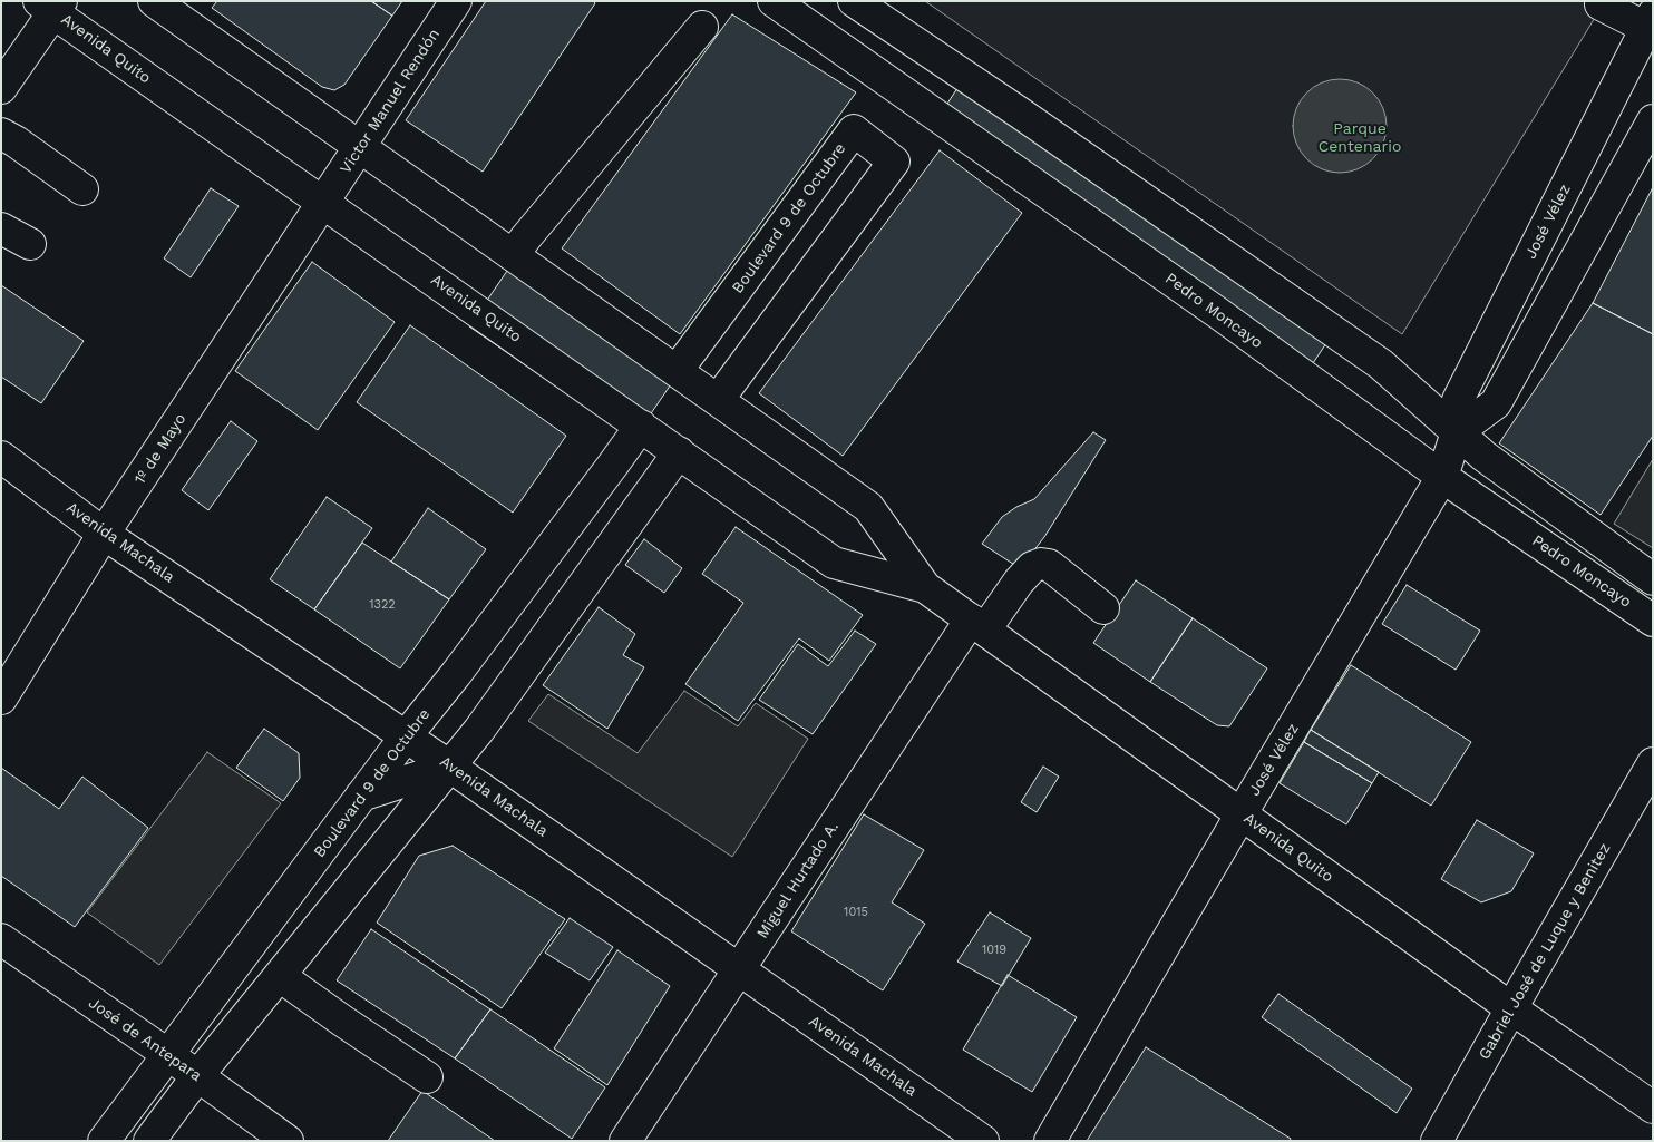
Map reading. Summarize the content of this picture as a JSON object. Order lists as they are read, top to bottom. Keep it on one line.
{"streets":{"main road":["Avenida Quito","Victor Manuel Rendón","Boulevard 9 de Octubre","José Vélez","Pedro Moncayo","1º de Mayo","Avenida Machala","Miguel Hurtado A.","Gabriel José de Luque y Benitez","José de Antepara"]},"crossings":[["Avenida Quito","Victor Manuel Rendón"],["Avenida Quito","Boulevard 9 de Octubre"],["Avenida Quito","José Vélez"],["Avenida Quito","1º de Mayo"],["Avenida Quito","Miguel Hurtado A."],["Avenida Quito","Gabriel José de Luque y Benitez"],["Victor Manuel Rendón","1º de Mayo"],["Boulevard 9 de Octubre","Avenida Machala"],["Boulevard 9 de Octubre","José de Antepara"],["José Vélez","Pedro Moncayo"],["1º de Mayo","Avenida Machala"],["Avenida Machala","Miguel Hurtado A."]],"parks":["Parque Centenario"],"house_numbers":["1322","1015","1019"]}
